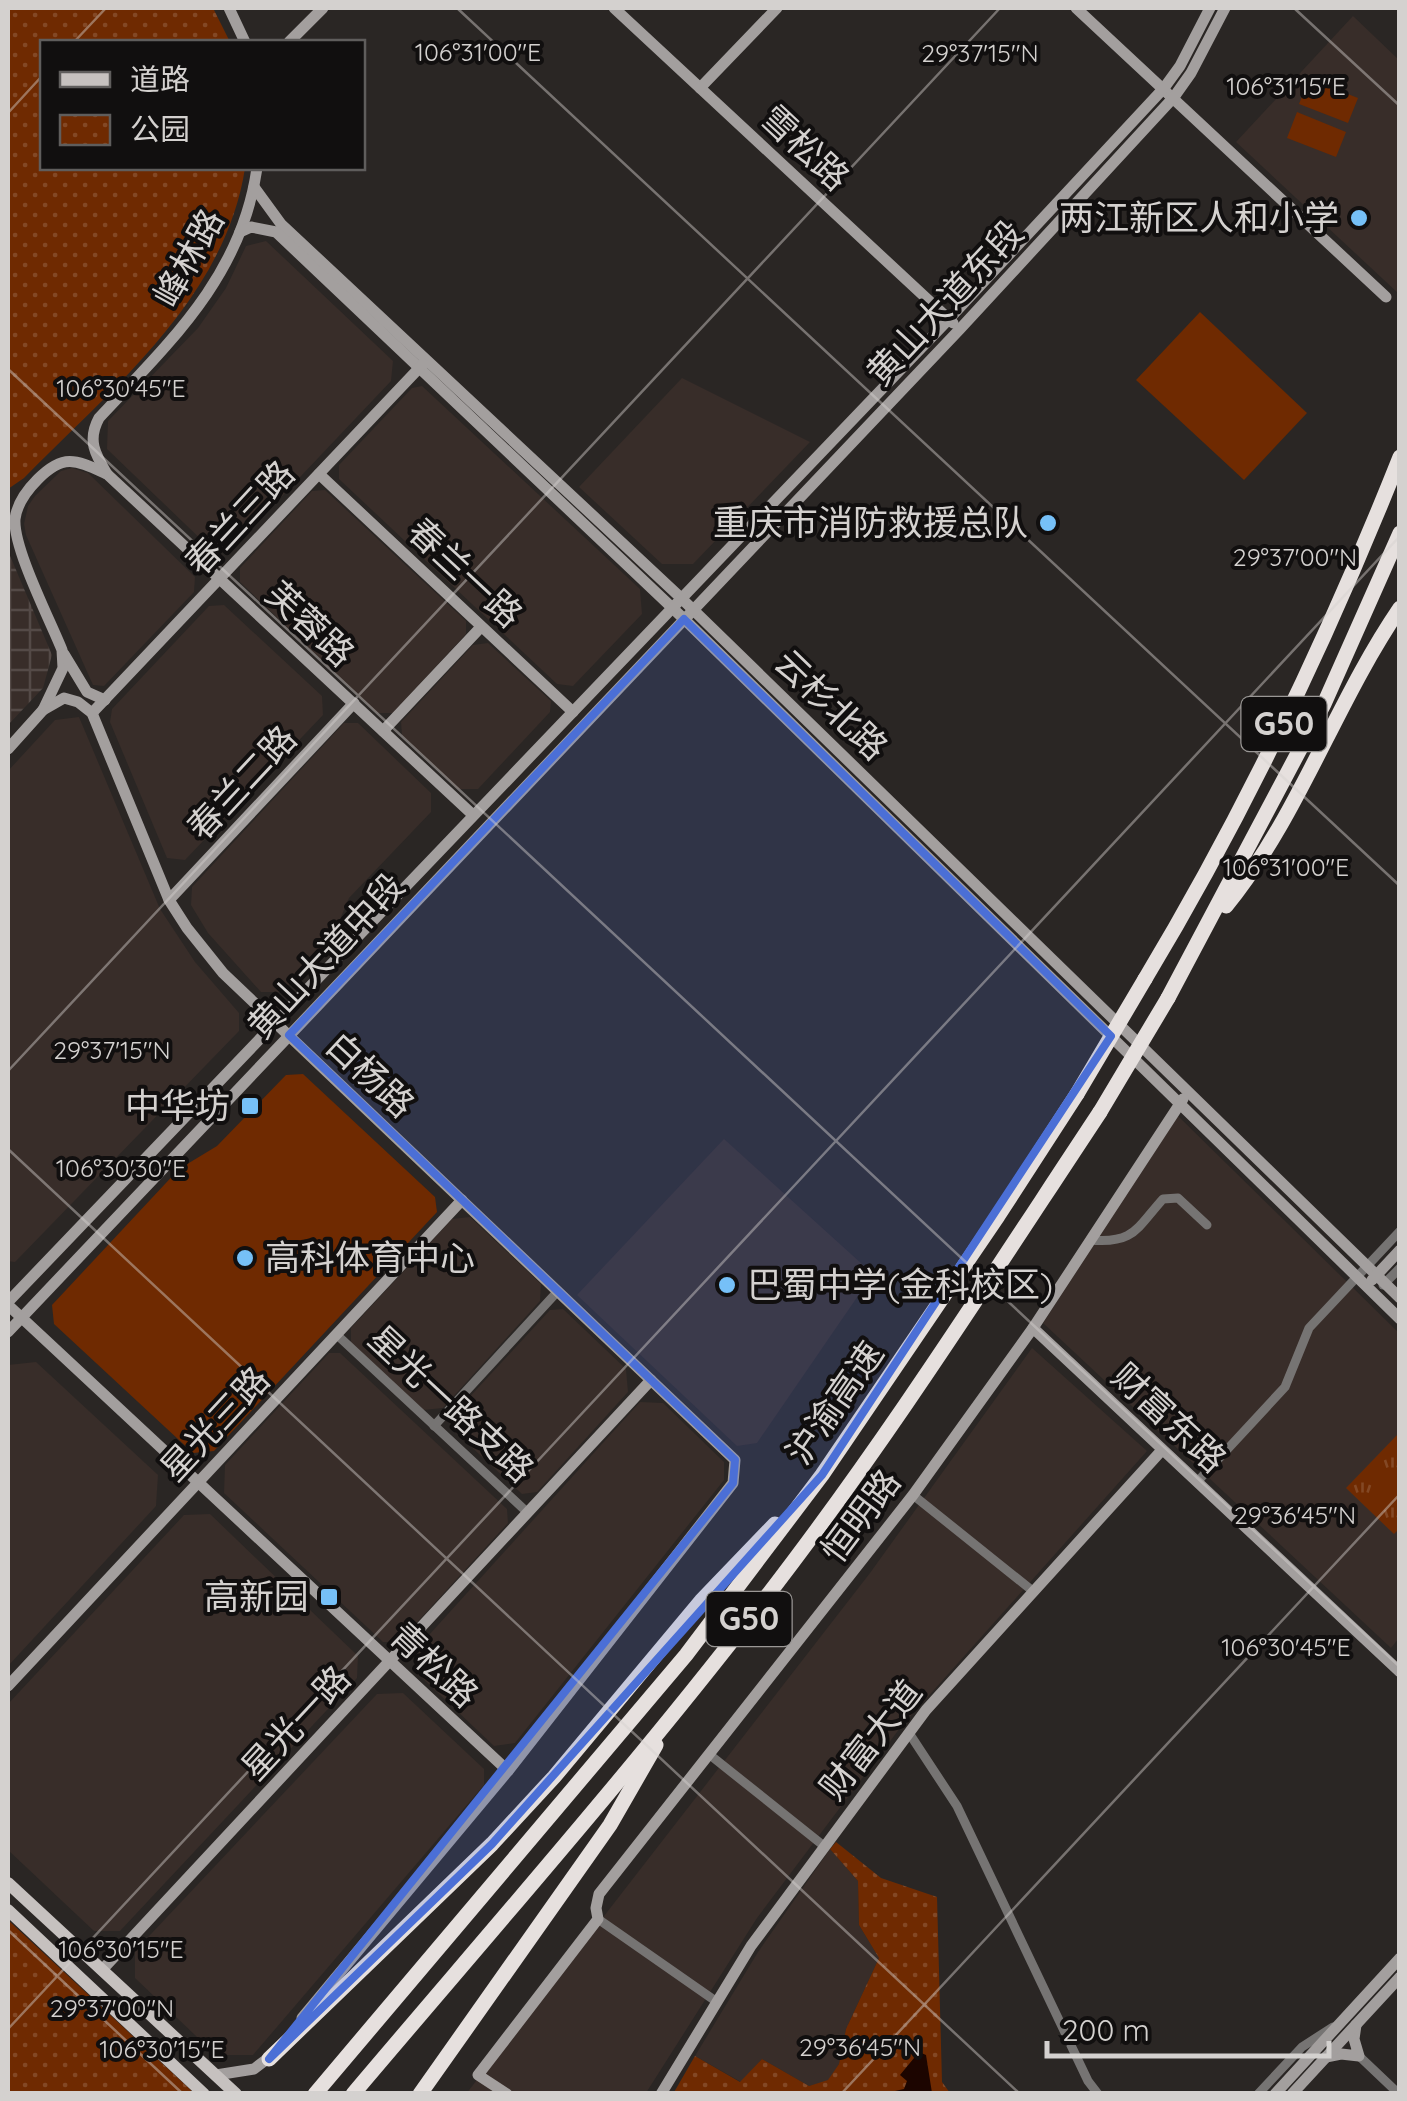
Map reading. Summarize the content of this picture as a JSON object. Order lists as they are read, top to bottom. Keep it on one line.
{"streets":{"highway":["G50","沪渝高速"],"street":["雪松路","峰林路","黄山大道东段","春兰三路","春兰一路","芙蓉路","云杉北路","春兰二路","黄山大道中段","白杨路","星光一路支路","财富东路","星光三路","恒明路","青松路","星光一路","财富大道"]},"crossings":[["雪松路","黄山大道东段"],["峰林路","芙蓉路"],["峰林路","云杉北路"],["黄山大道东段","云杉北路"],["黄山大道东段","黄山大道中段"],["春兰三路","春兰一路"],["春兰三路","芙蓉路"],["春兰三路","云杉北路"],["春兰三路","白杨路"],["春兰一路","黄山大道中段"],["芙蓉路","春兰二路"],["芙蓉路","黄山大道中段"],["云杉北路","黄山大道中段"],["云杉北路","恒明路"],["春兰二路","白杨路"],["黄山大道中段","白杨路"],["黄山大道中段","青松路"],["白杨路","星光三路"],["白杨路","青松路"],["白杨路","星光一路"],["星光一路支路","星光三路"],["星光一路支路","星光一路"],["财富东路","恒明路"],["财富东路","财富大道"],["星光三路","青松路"],["青松路","星光一路"]],"places":{"other":["两江新区人和小学","重庆市消防救援总队","高科体育中心","巴蜀中学(金科校区)"],"transit":["中华坊","高新园"]},"legend":["道路","公园"],"scale_bar":"200 m","coordinates":["106°31'00\"E","29°37'15\"N","106°31'15\"E","106°30'45\"E","29°37'00\"N","106°30'30\"E","29°36'45\"N","106°30'15\"E"]}
